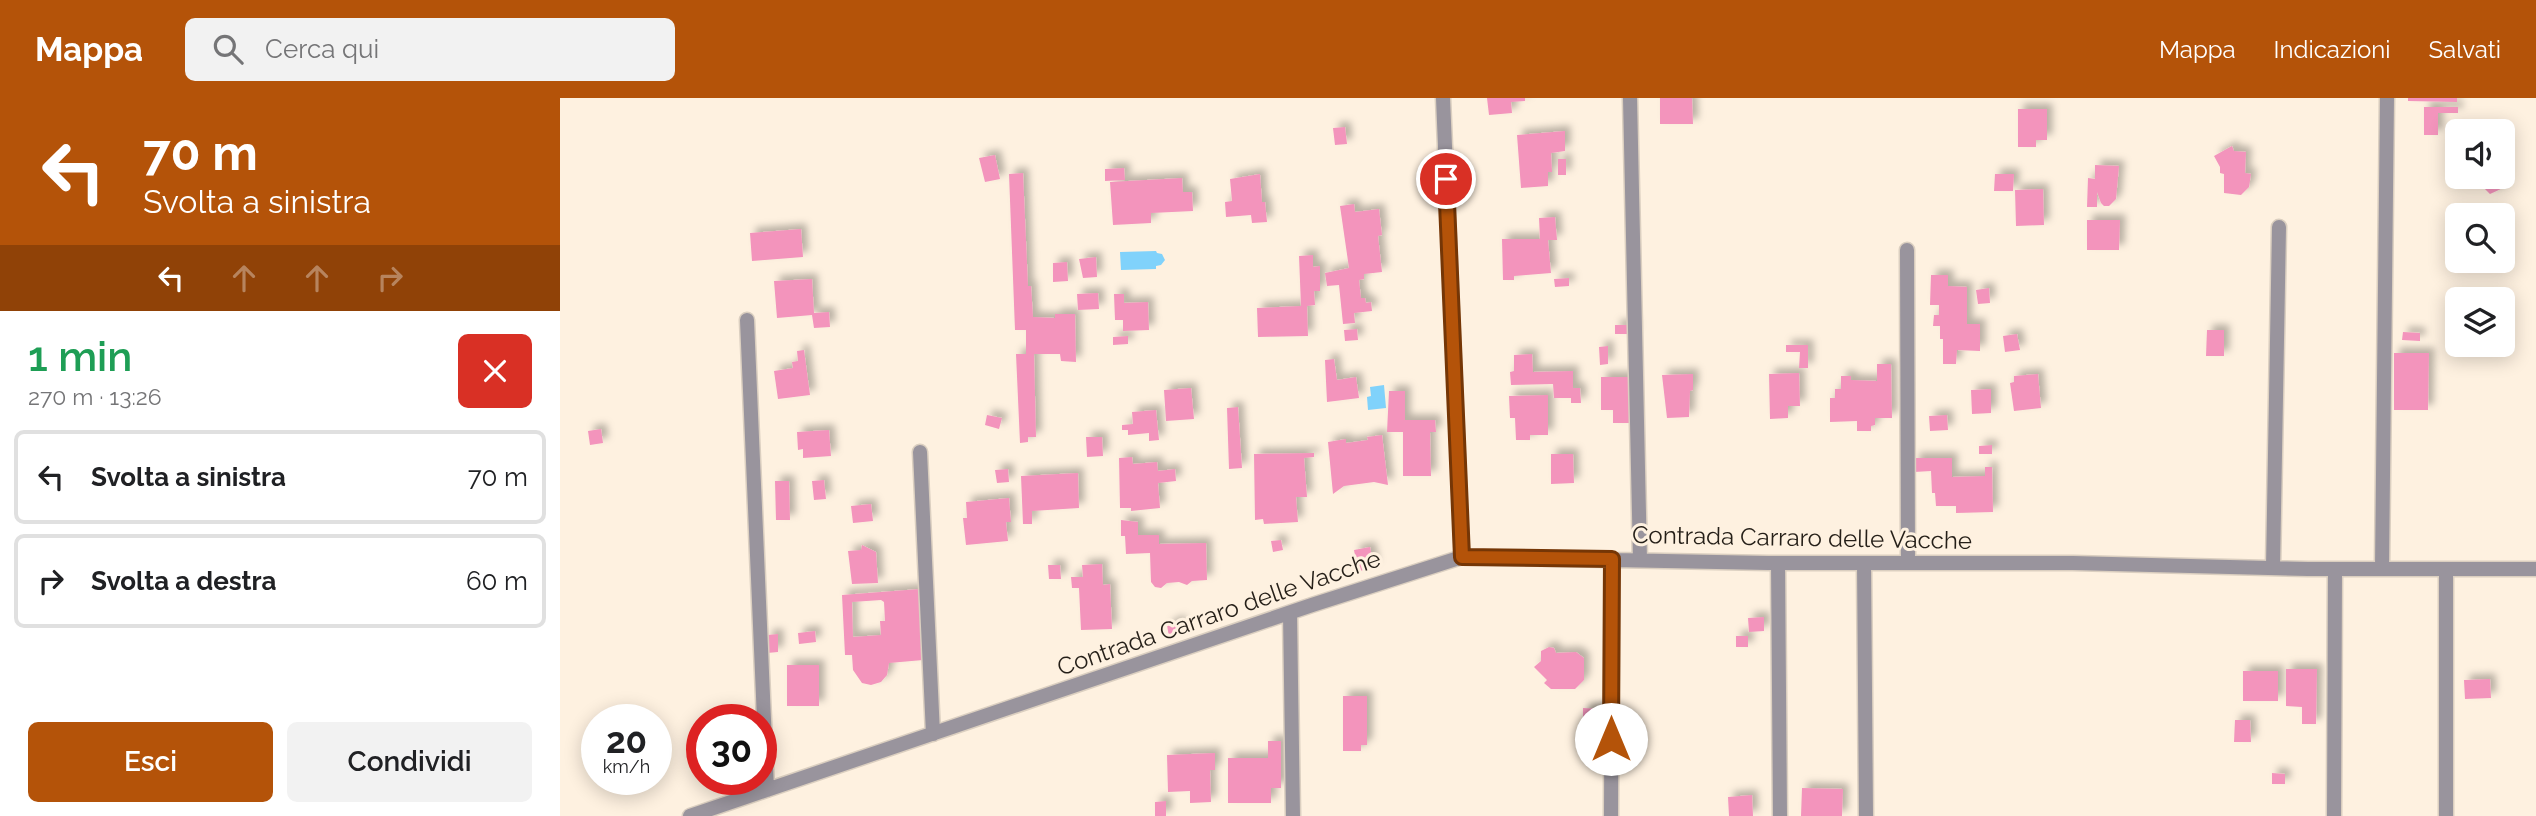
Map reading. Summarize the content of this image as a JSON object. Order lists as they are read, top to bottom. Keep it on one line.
{"streets":{"street":["Contrada Carraro delle Vacche"]},"page":{"header":"Mappa","search":"Cerca qui","nav":["Mappa","Indicazioni","Salvati"],"turn":["70 m","Svolta a sinistra"],"heading":["1 min","270 m · 13:26"],"list":[{"name":"Svolta a sinistra","value":"70 m"},{"name":"Svolta a destra","value":"60 m"}],"speed":"20 km/h","limit":"30","buttons":["Esci","Condividi"]}}
